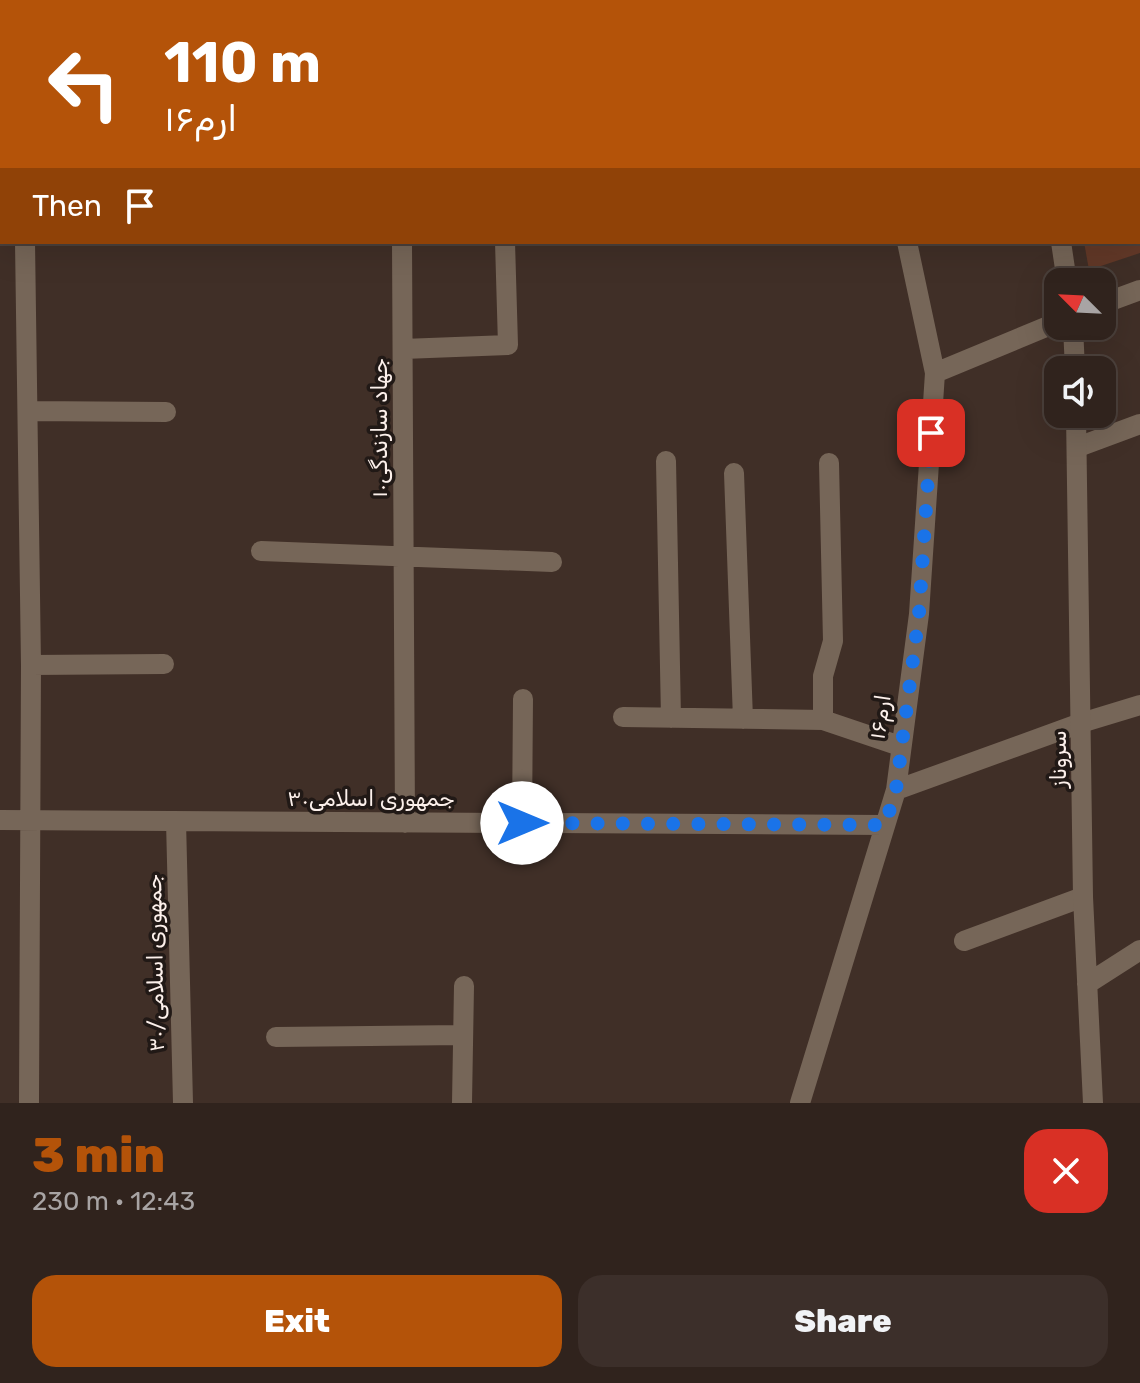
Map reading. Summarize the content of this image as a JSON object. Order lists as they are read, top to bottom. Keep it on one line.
{"streets":{"street":["جهاد سازندگی۱۰","ارم۱۶","سروناز","جمهوری اسلامی۳۰","۳۰/جمهوری اسلامی"]},"crossings":[["جهاد سازندگی۱۰","جمهوری اسلامی۳۰"],["ارم۱۶","جمهوری اسلامی۳۰"],["جمهوری اسلامی۳۰","۳۰/جمهوری اسلامی"]],"north":"top left","page":{"turn":["110 m","ارم۱۶"],"then":"Then","heading":["3 min","230 m · 12:43"],"buttons":["Exit","Share"]}}
